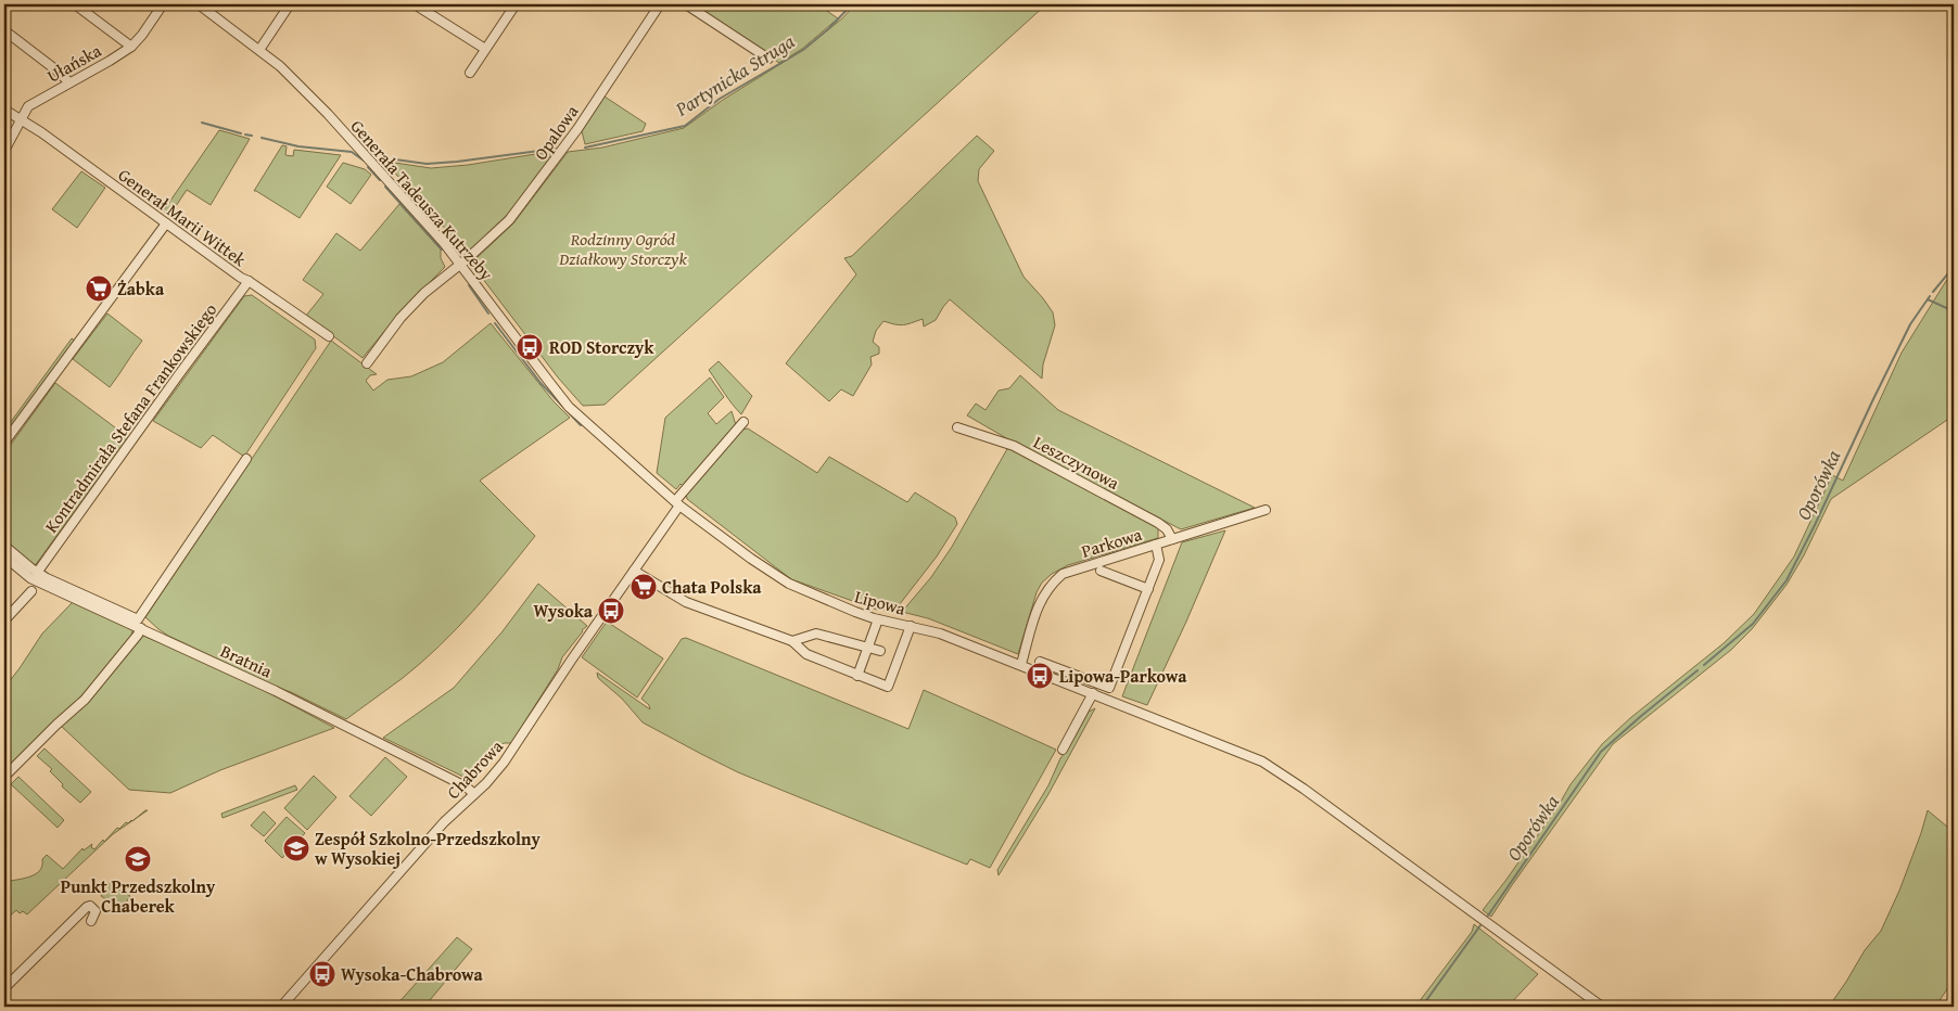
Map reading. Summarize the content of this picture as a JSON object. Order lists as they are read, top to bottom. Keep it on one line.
{"streets":{"street":["Ułańska","Opalowa","Generała Tadeusza Kutrzeby","Generał Marii Wittek","Kontradmirała Stefana Frankowskiego","Leszczynowa","Parkowa","Lipowa","Bratnia","Chabrowa"]},"crossings":[["Ułańska","Generał Marii Wittek"],["Opalowa","Generała Tadeusza Kutrzeby"],["Generała Tadeusza Kutrzeby","Lipowa"],["Generała Tadeusza Kutrzeby","Chabrowa"],["Generał Marii Wittek","Kontradmirała Stefana Frankowskiego"],["Leszczynowa","Parkowa"],["Parkowa","Lipowa"],["Lipowa","Chabrowa"],["Bratnia","Chabrowa"]],"water":["Partynicka Struga","Oporówka"],"parks":["Rodzinny Ogród Działkowy Storczyk"],"places":{"supermarket":["Żabka","Chata Polska"],"bus stop":["ROD Storczyk","Wysoka","Lipowa-Parkowa","Wysoka-Chabrowa"],"school or university":["Zespół Szkolno-Przedszkolny w Wysokiej","Punkt Przedszkolny Chaberek"]}}
